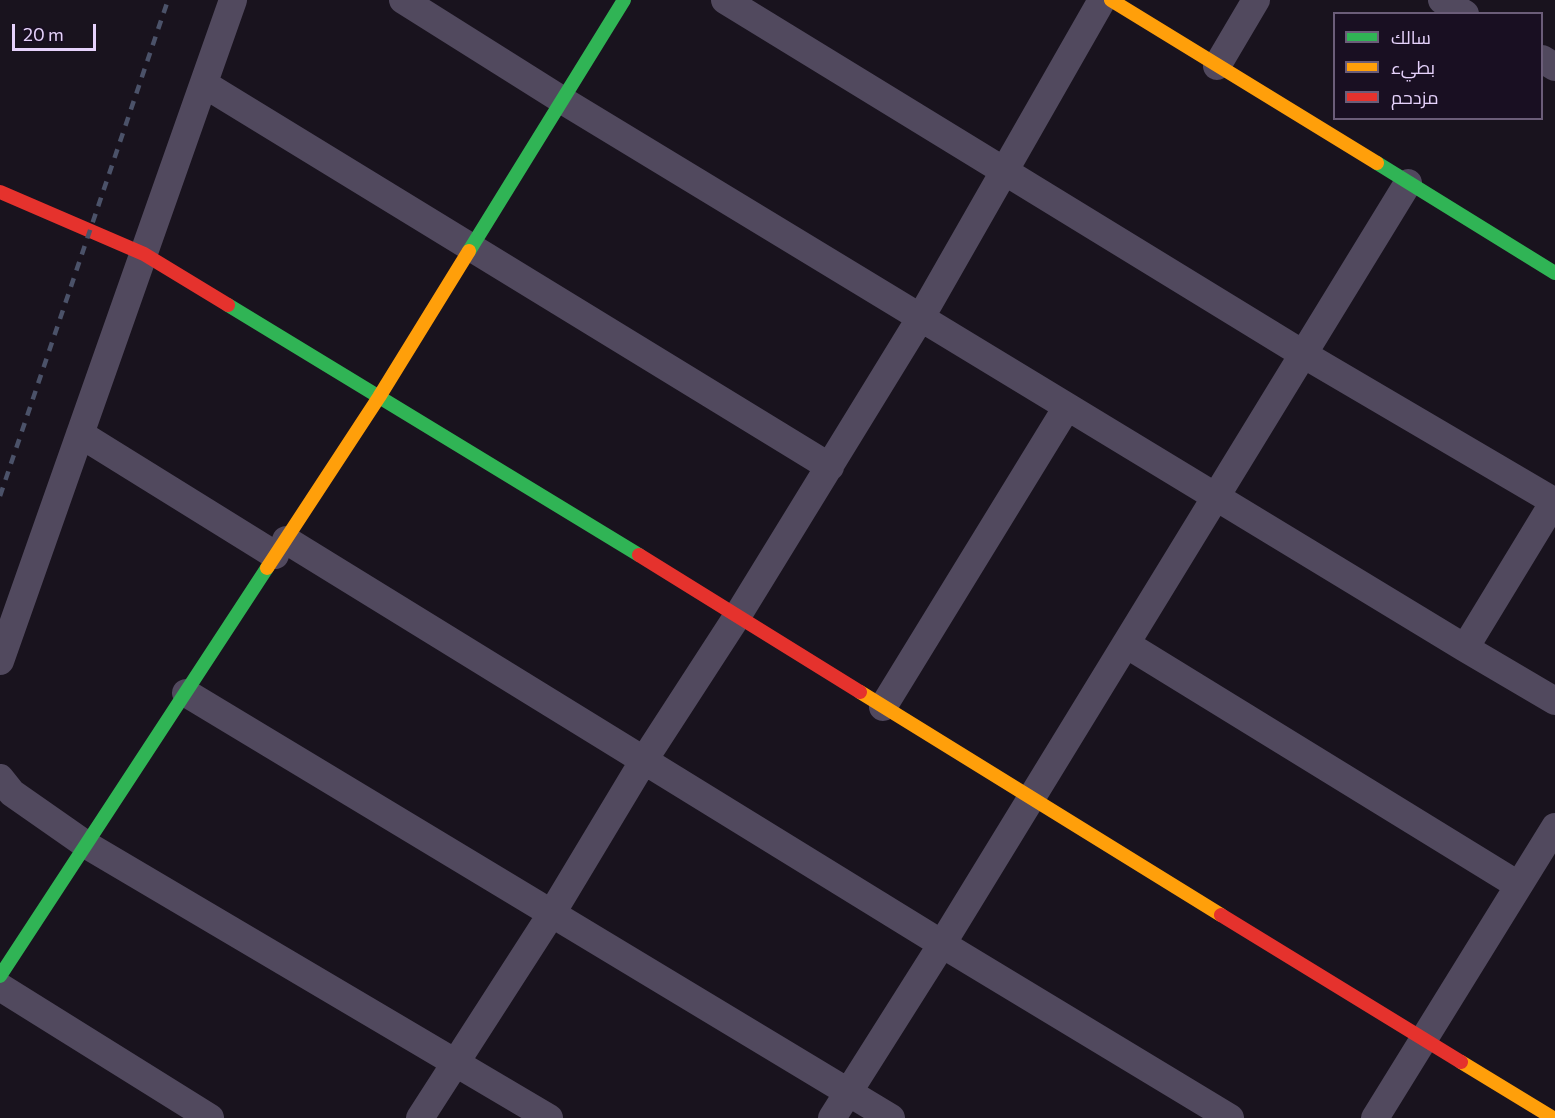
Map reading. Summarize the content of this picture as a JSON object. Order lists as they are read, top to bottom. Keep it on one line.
{"legend":["سالك","بطيء","مزدحم"],"scale_bar":"20 m"}
